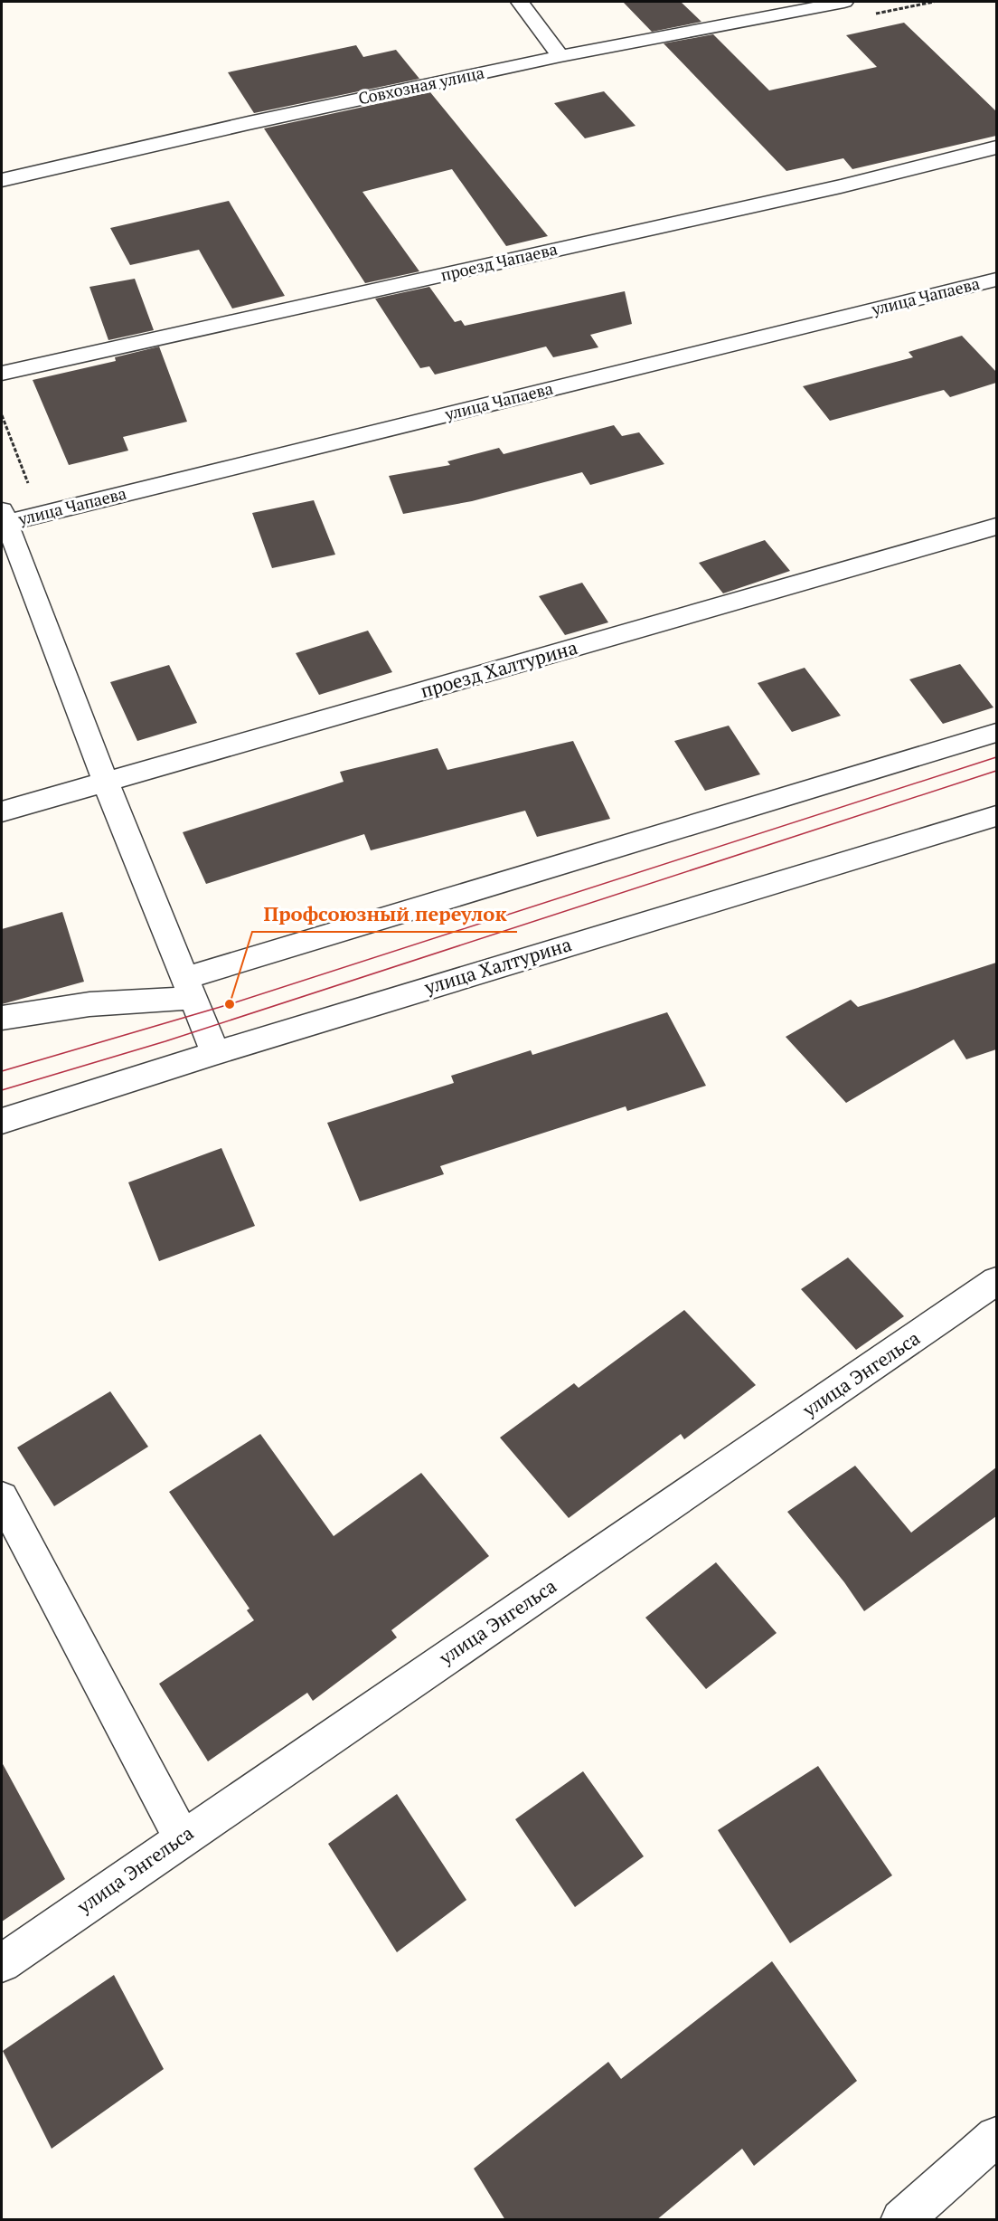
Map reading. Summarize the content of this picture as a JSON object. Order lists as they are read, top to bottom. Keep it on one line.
{"streets":{"street":["Совхозная улица","проезд Чапаева","улица Чапаева","проезд Халтурина","улица Халтурина","улица Энгельса"]},"places":["Профсоюзный переулок"]}
